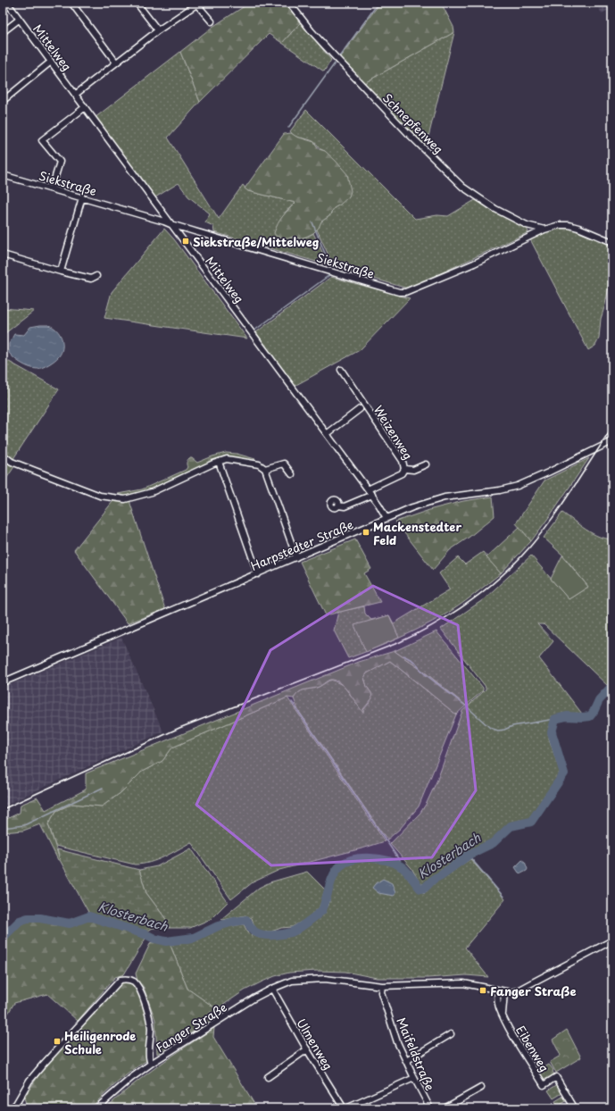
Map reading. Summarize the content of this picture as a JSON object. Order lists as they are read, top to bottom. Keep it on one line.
{"streets":{"street":["Mittelweg","Schnepfenweg","Siekstraße","Weizenweg","Harpstedter Straße","Fanger Straße","Ulmenweg","Eibenweg","Maifeldstraße"]},"crossings":[["Mittelweg","Siekstraße"],["Mittelweg","Weizenweg"],["Mittelweg","Harpstedter Straße"],["Schnepfenweg","Siekstraße"],["Fanger Straße","Ulmenweg"],["Fanger Straße","Eibenweg"],["Fanger Straße","Maifeldstraße"]],"water":["Klosterbach"],"places":{"transit":["Siekstraße/Mittelweg","Mackenstedter Feld","Fanger Straße","Heiligenrode Schule"]}}
